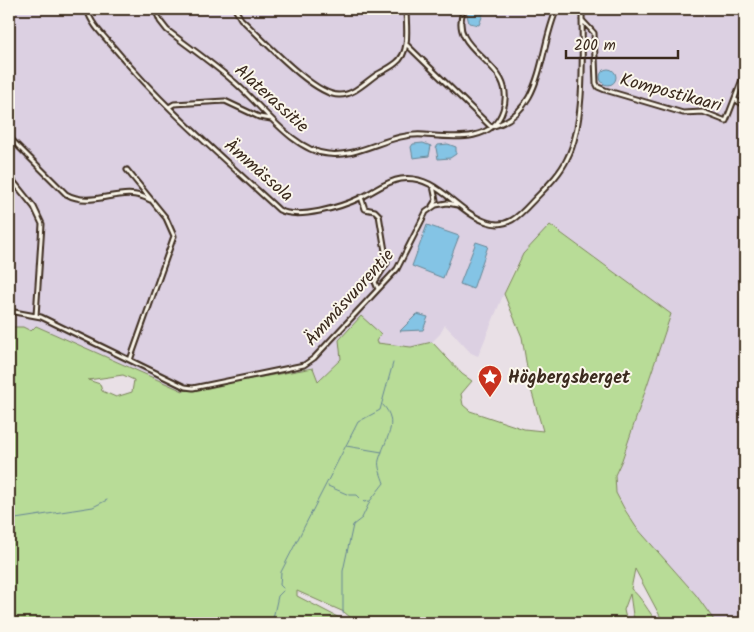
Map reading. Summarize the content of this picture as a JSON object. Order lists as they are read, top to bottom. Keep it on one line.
{"streets":{"street":["Kompostikaari","Alaterassitie","Ämmässola","Ämmäsvuorentie"]},"crossings":[["Kompostikaari","Ämmässola"]],"places":{"place":["Högbergsberget"]},"scale_bar":"200 m"}
